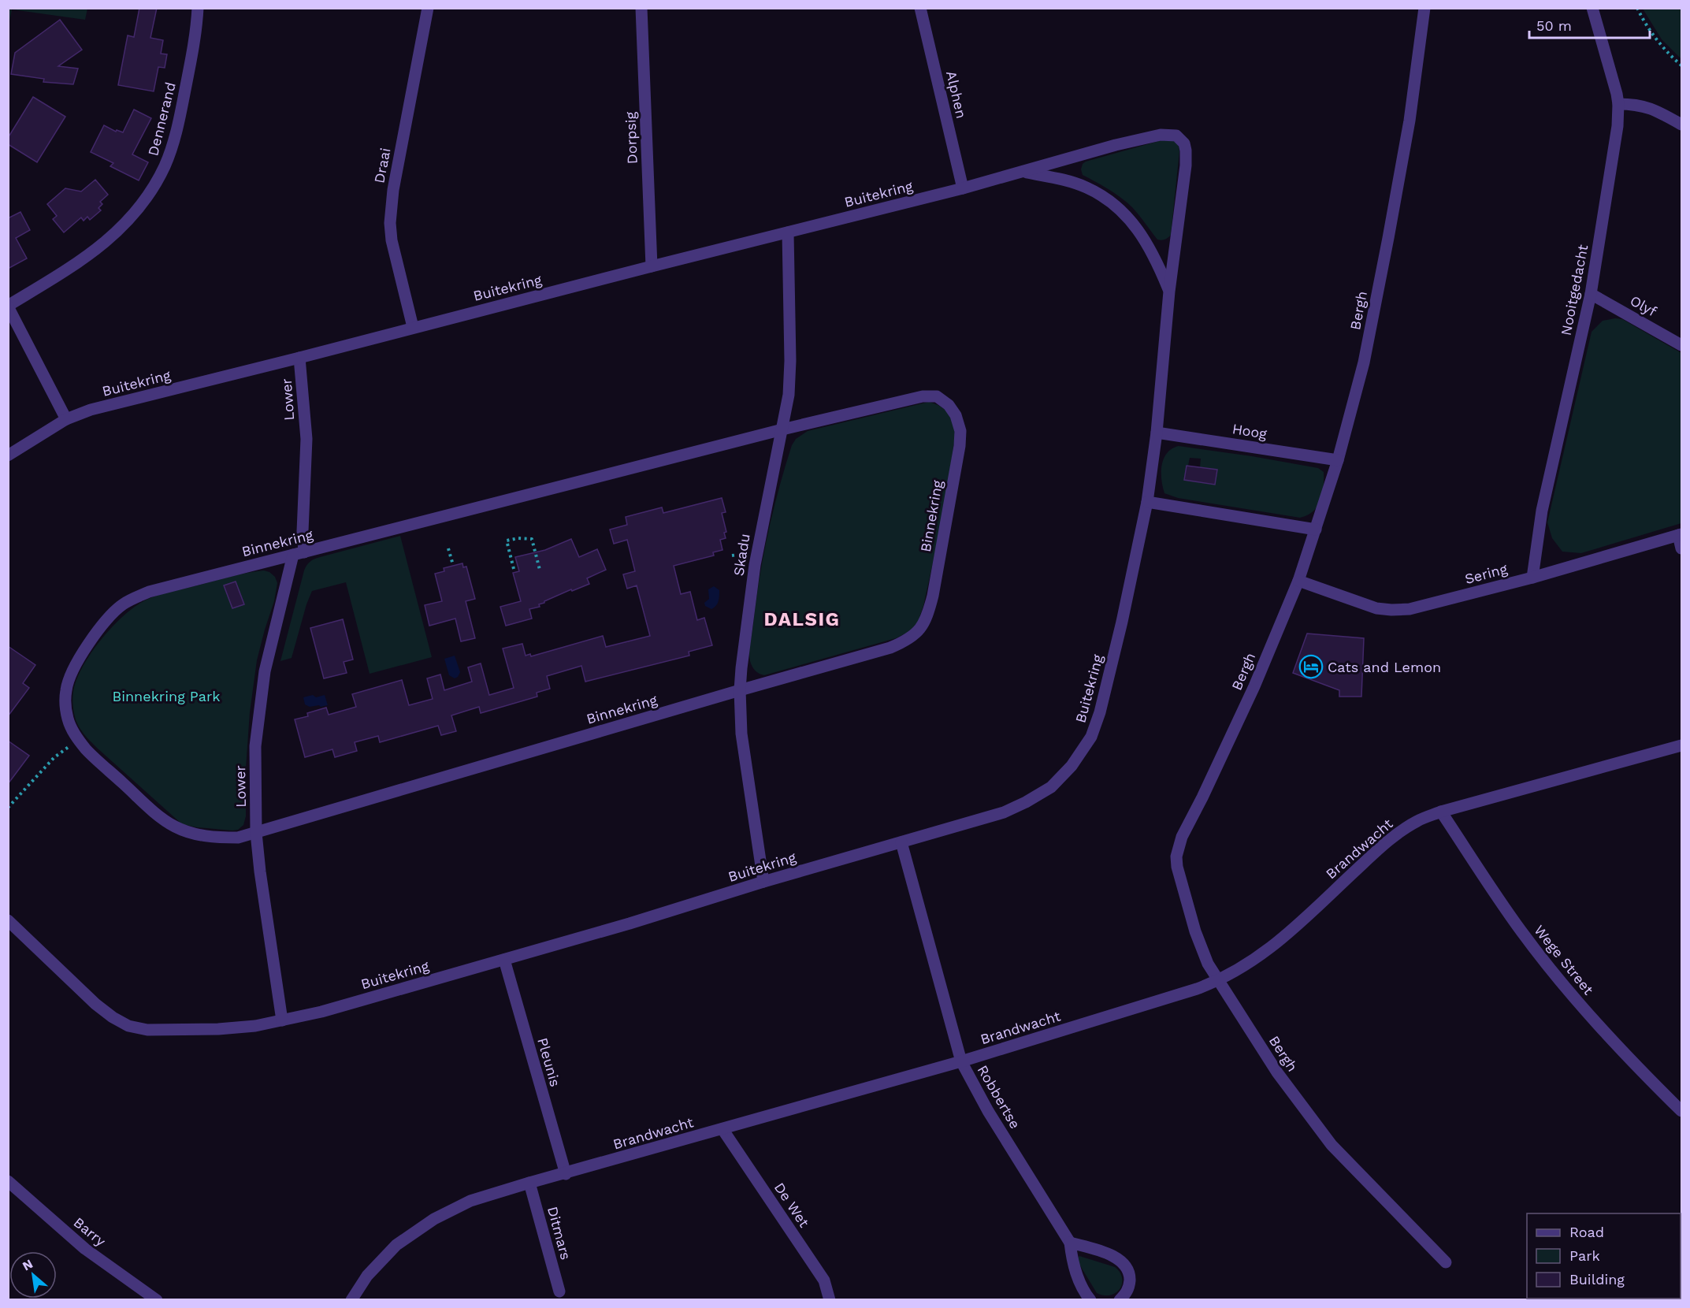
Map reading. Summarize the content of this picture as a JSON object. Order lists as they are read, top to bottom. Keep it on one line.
{"streets":{"street":["Alphen","Dennerand","Dorpsig","Draai","Buitekring","Nooitgedacht","Olyf","Bergh","Lower","Hoog","Binnekring","Skadu","Sering","Brandwacht","Wege Street","Pleunis","Robbertse","De Wet","Barry","Ditmars"]},"crossings":[["Alphen","Buitekring"],["Dorpsig","Buitekring"],["Draai","Buitekring"],["Buitekring","Lower"],["Buitekring","Hoog"],["Buitekring","Skadu"],["Buitekring","Pleunis"],["Buitekring","Robbertse"],["Nooitgedacht","Olyf"],["Nooitgedacht","Sering"],["Bergh","Hoog"],["Bergh","Sering"],["Bergh","Brandwacht"],["Lower","Binnekring"],["Binnekring","Skadu"],["Brandwacht","Wege Street"],["Brandwacht","Pleunis"],["Brandwacht","Robbertse"],["Brandwacht","De Wet"],["Brandwacht","Ditmars"]],"districts":["DALSIG"],"parks":["Binnekring Park"],"places":{"hotel":["Cats and Lemon"]},"legend":["Road","Park","Building"],"scale_bar":"50 m","north":"top left"}
